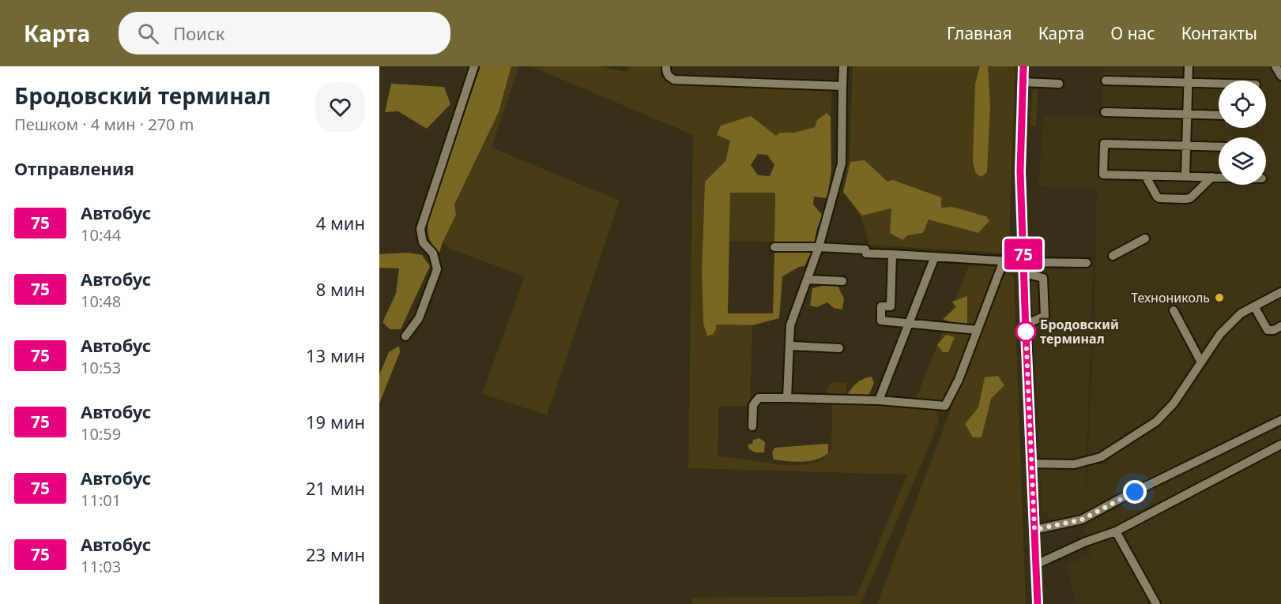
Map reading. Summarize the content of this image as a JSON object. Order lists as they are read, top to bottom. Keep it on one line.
{"places":["Технониколь","Бродовский терминал"],"lines":["bus line 75"],"page":{"header":"Карта","search":"Поиск","nav":["Главная","Карта","О нас","Контакты"],"heading":[["Бродовский терминал","Пешком · 4 мин · 270 m"],"Отправления"],"on_map":"75","list":[{"mark":"75","name":"Автобус","note":"10:44","value":"4 мин"},{"mark":"75","name":"Автобус","note":"10:48","value":"8 мин"},{"mark":"75","name":"Автобус","note":"10:53","value":"13 мин"},{"mark":"75","name":"Автобус","note":"10:59","value":"19 мин"},{"mark":"75","name":"Автобус","note":"11:01","value":"21 мин"},{"mark":"75","name":"Автобус","note":"11:03","value":"23 мин"}]}}
